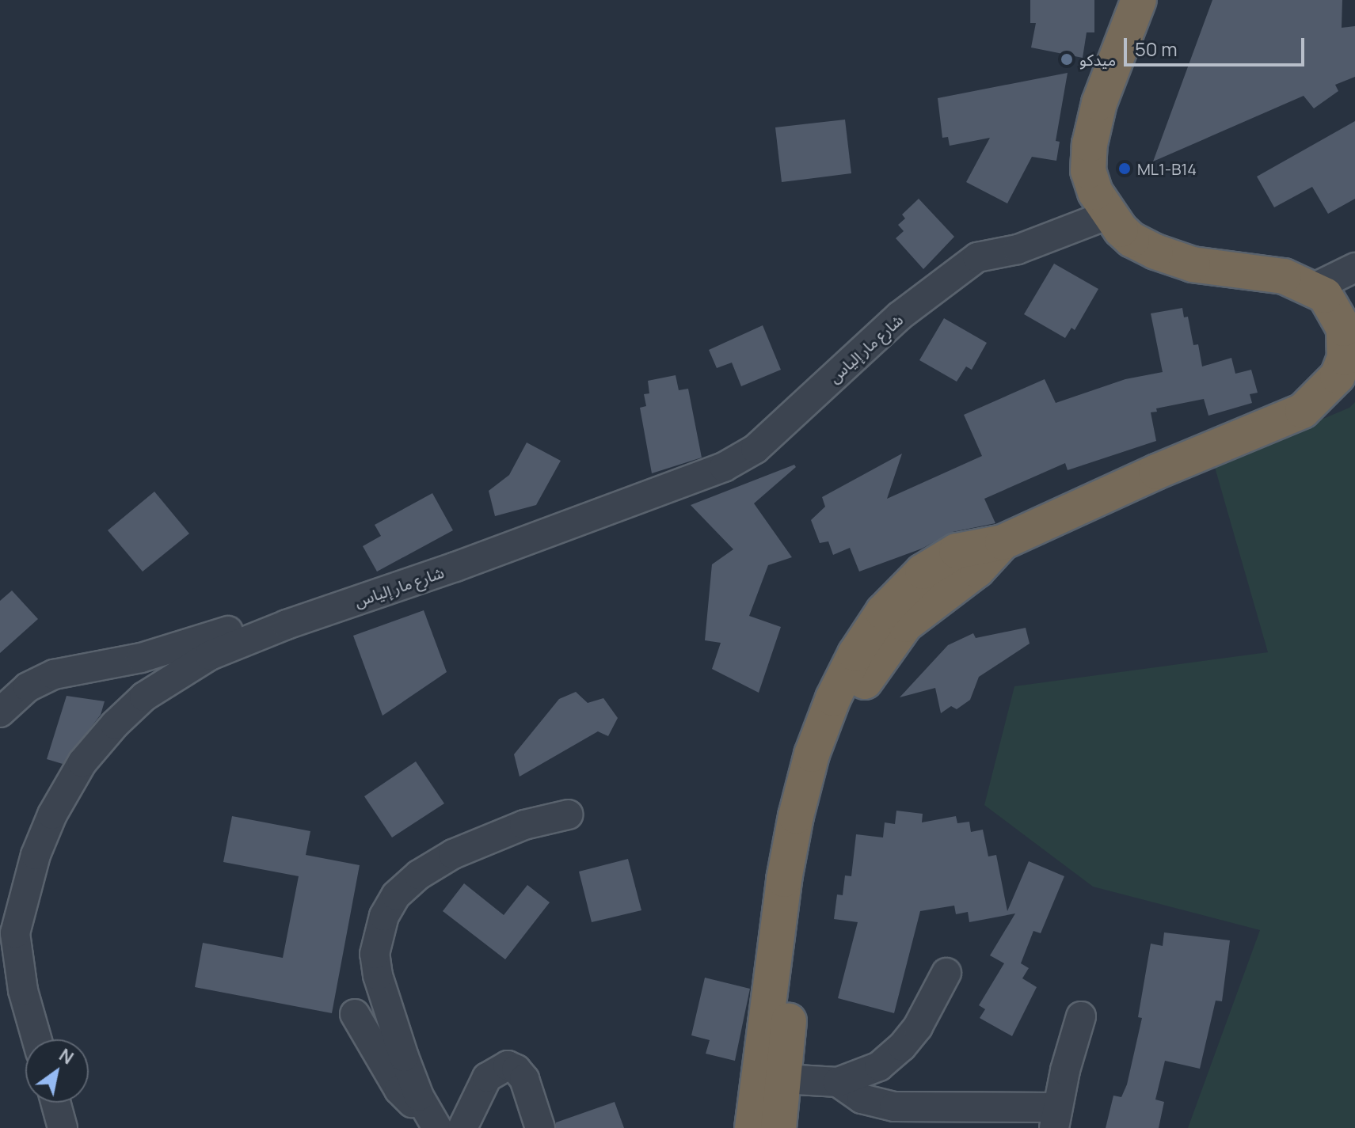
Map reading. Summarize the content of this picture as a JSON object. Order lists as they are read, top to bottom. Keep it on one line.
{"streets":{"street":["شارع مار إلياس"]},"places":["ميدكو","ML1-B14"],"scale_bar":"50 m","north":"top right"}
